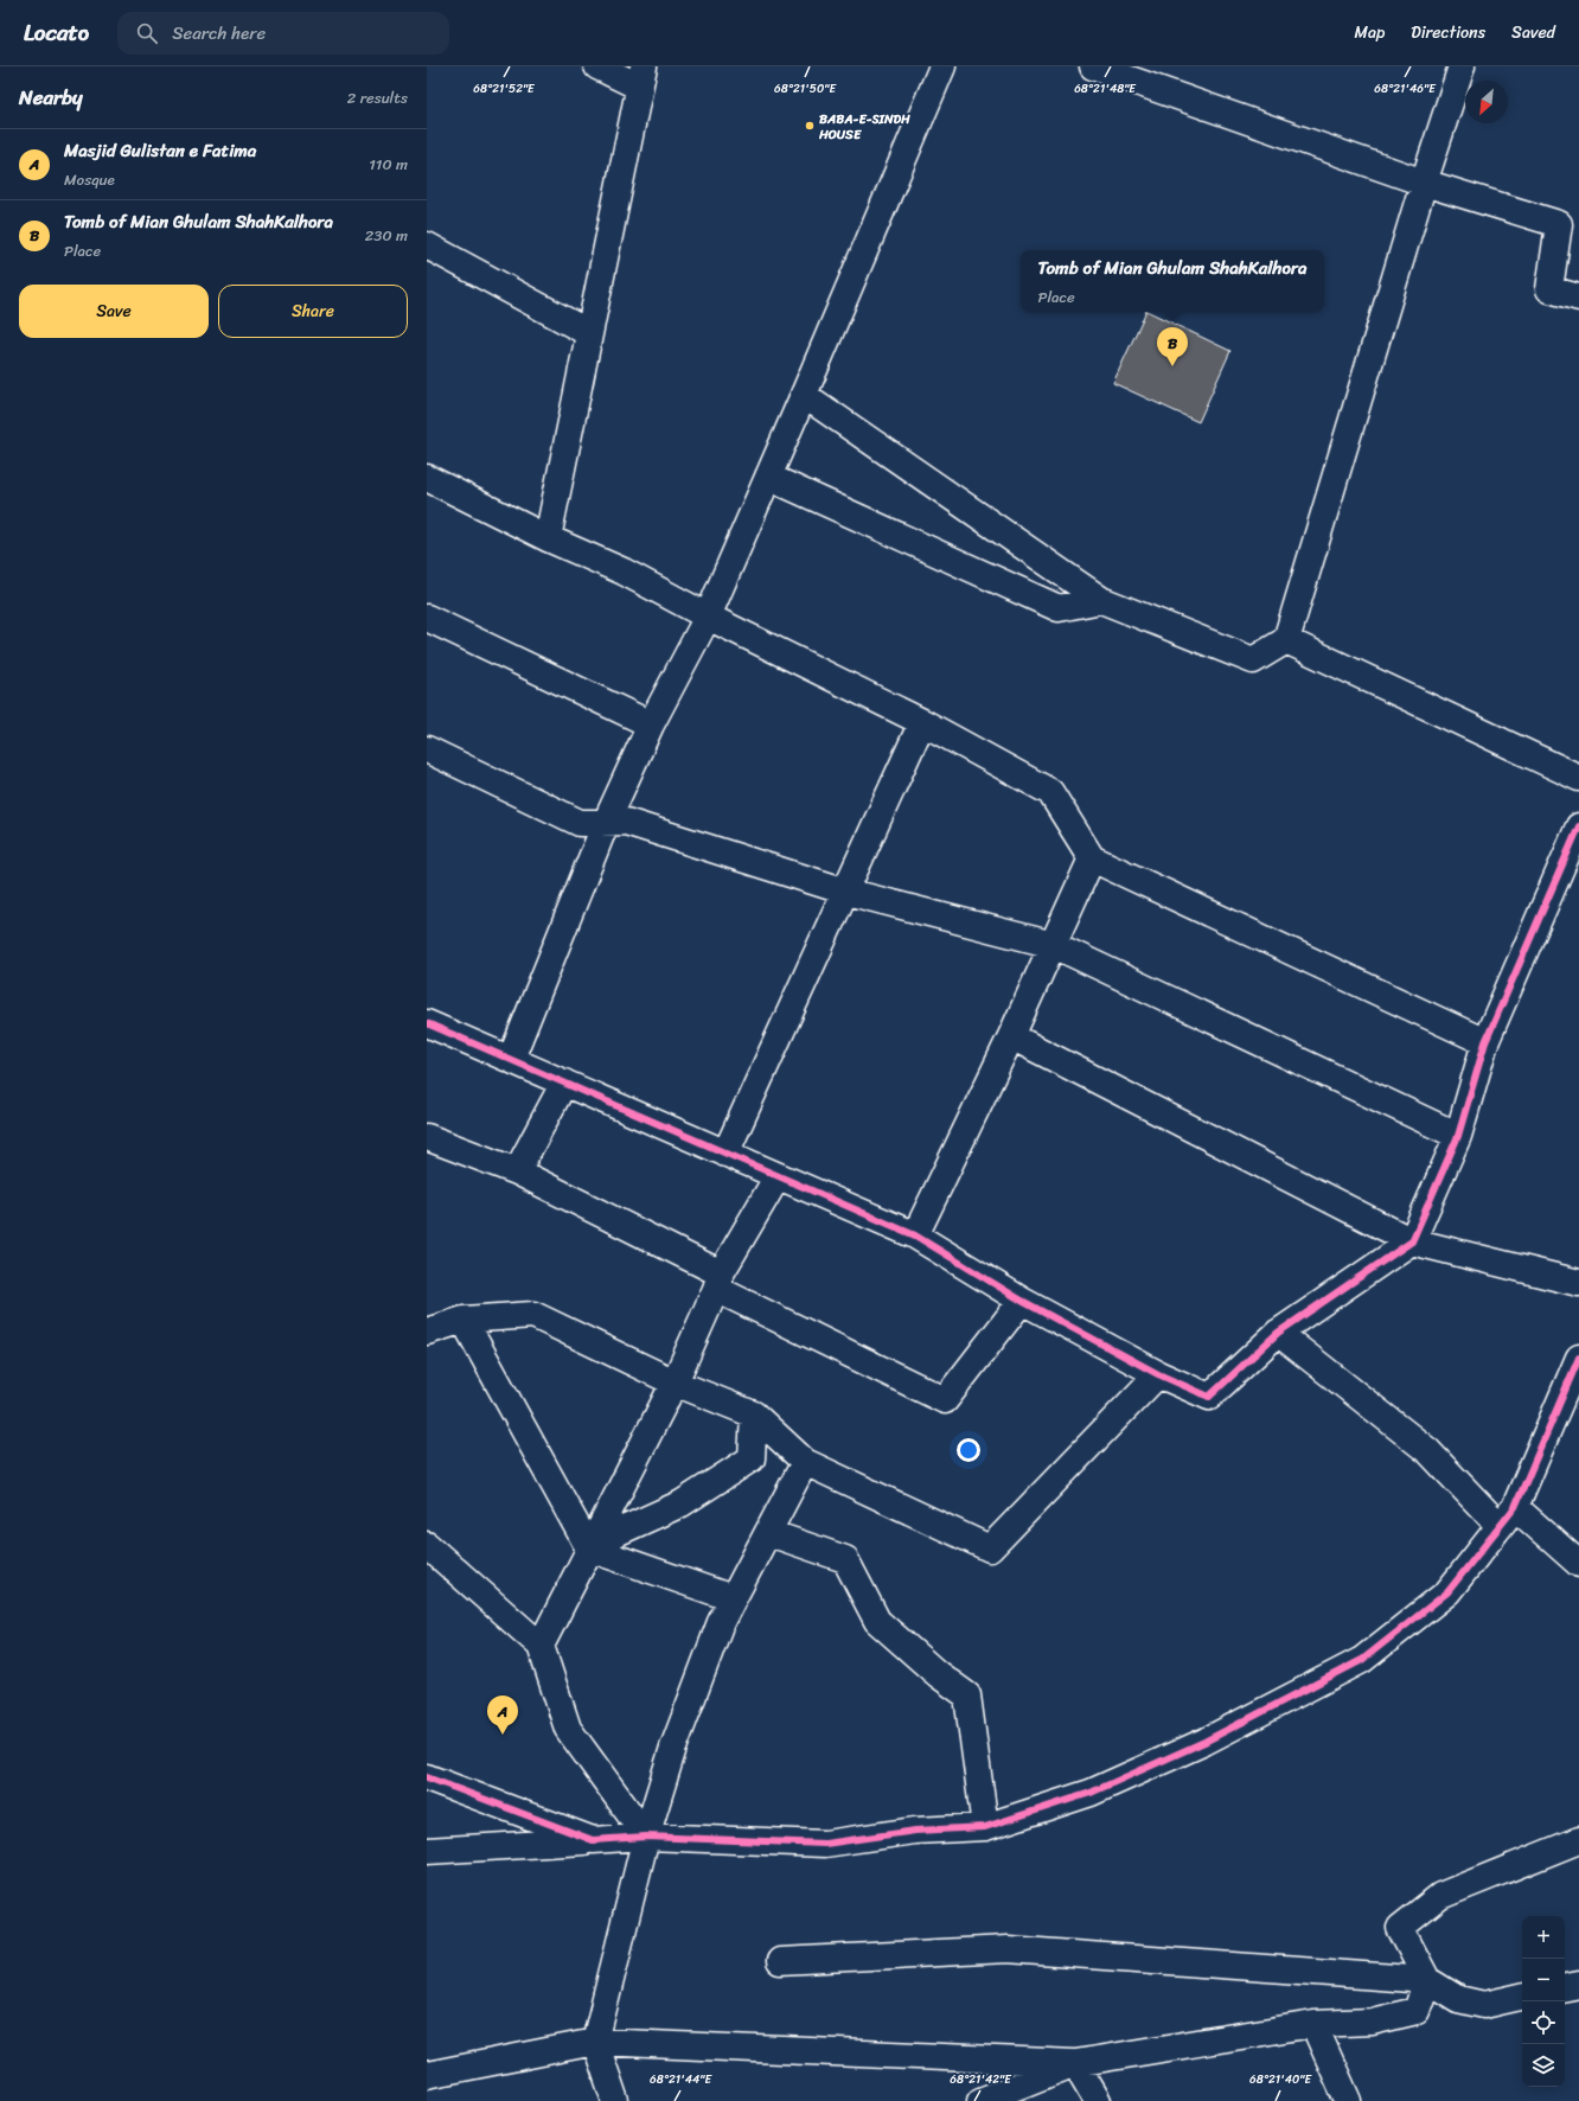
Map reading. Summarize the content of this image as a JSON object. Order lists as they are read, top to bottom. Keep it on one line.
{"places":["BABA-E-SINDH HOUSE"],"north":"bottom left","page":{"header":"Locato","search":"Search here","nav":["Map","Directions","Saved"],"heading":["Nearby","2 results"],"list":[{"mark":"A","name":"Masjid Gulistan e Fatima","note":"Mosque","value":"110 m"},{"mark":"B","name":"Tomb of Mian Ghulam ShahKalhora","note":"Place","value":"230 m"}],"popup":["Tomb of Mian Ghulam ShahKalhora","Place"],"buttons":["Save","Share"],"pins":["B","A"],"map_buttons":["+","−"]},"coordinates":["68°21'52\"E","68°21'50\"E","68°21'48\"E","68°21'46\"E","68°21'44\"E","68°21'42\"E","68°21'40\"E"]}
